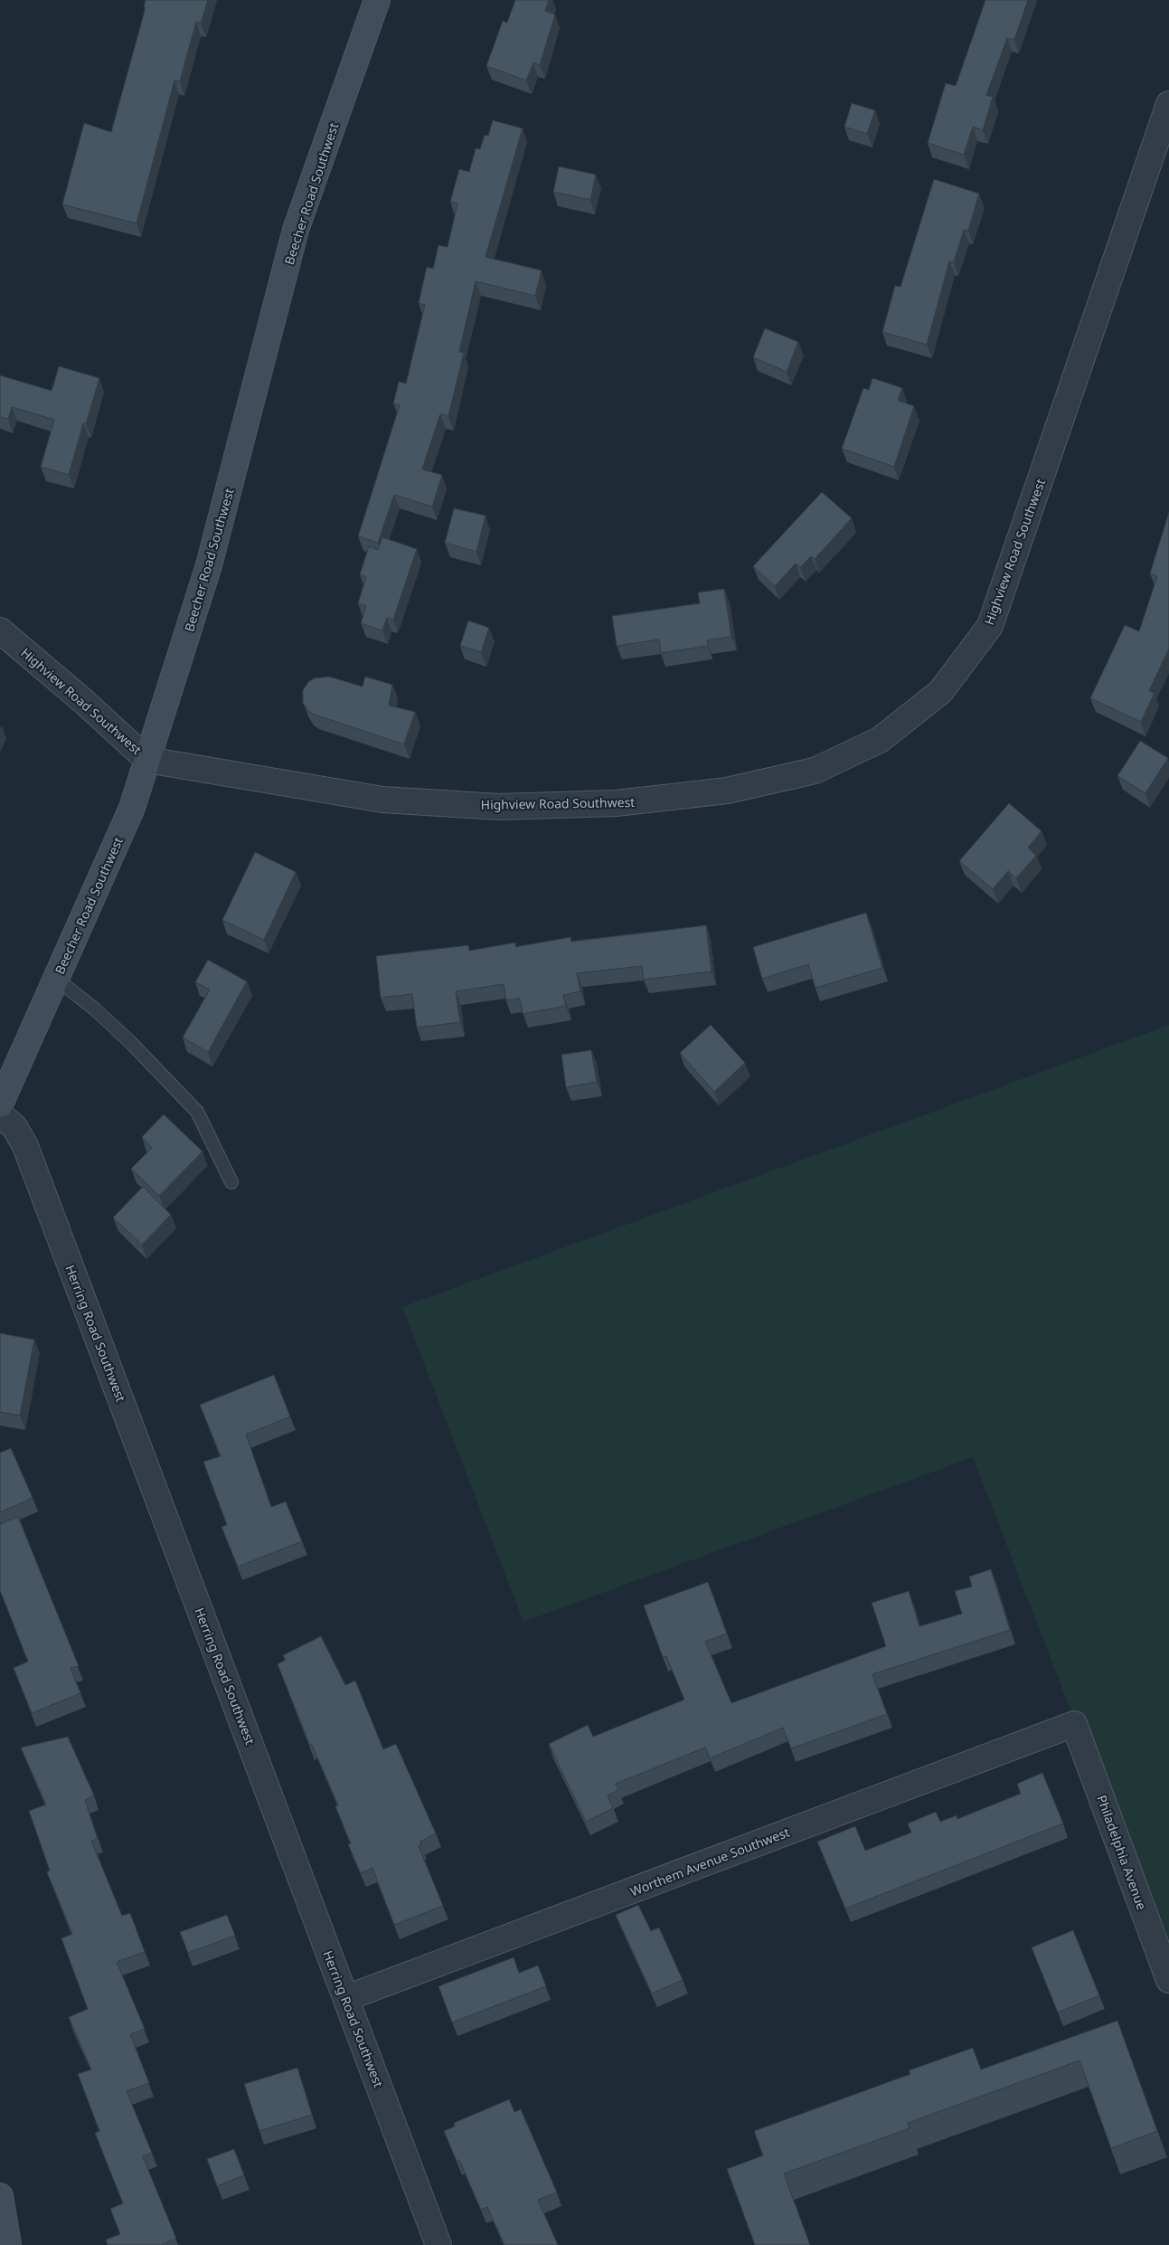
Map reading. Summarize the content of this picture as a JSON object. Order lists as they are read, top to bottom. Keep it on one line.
{"streets":{"street":["Beecher Road Southwest","Highview Road Southwest","Herring Road Southwest","Philadelphia Avenue","Worthem Avenue Southwest"]},"crossings":[["Beecher Road Southwest","Highview Road Southwest"],["Herring Road Southwest","Worthem Avenue Southwest"],["Philadelphia Avenue","Worthem Avenue Southwest"]]}
